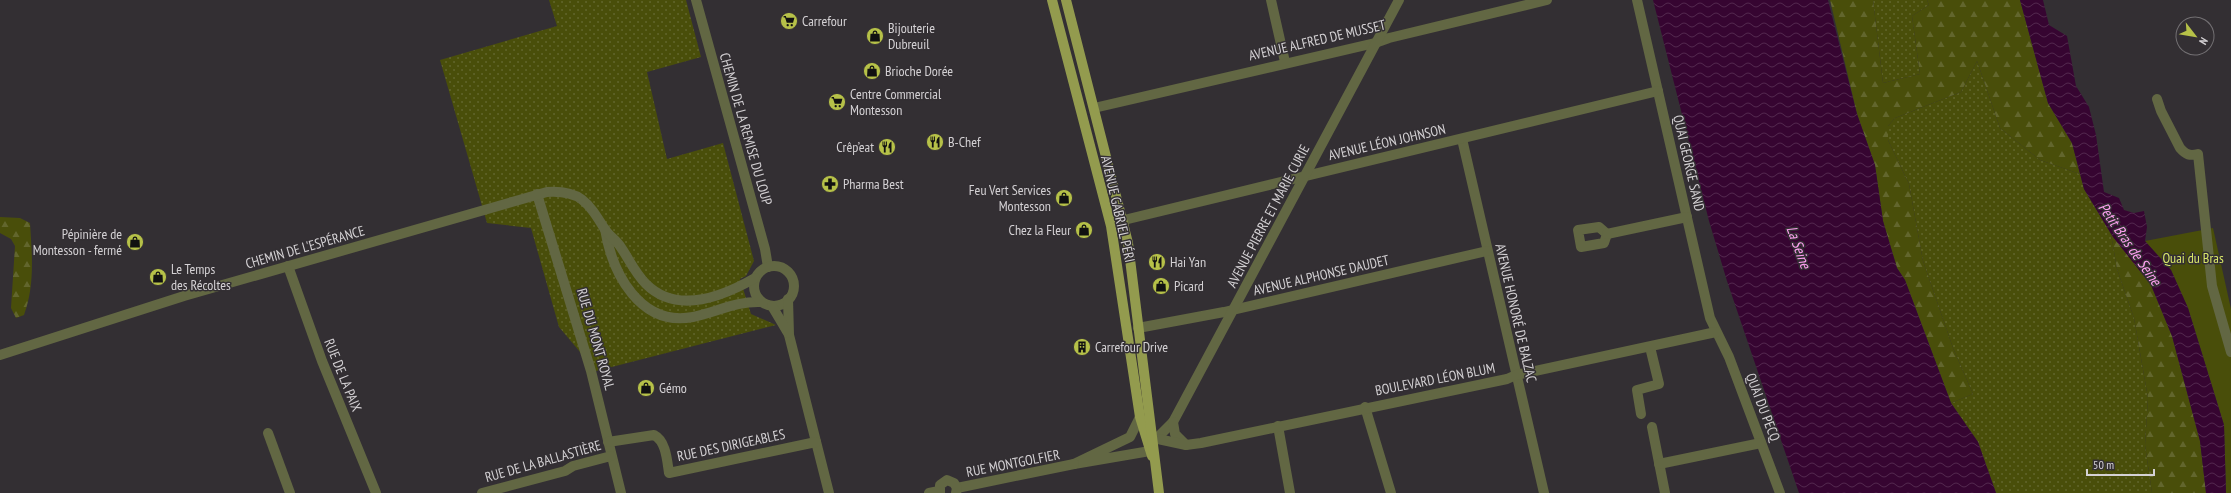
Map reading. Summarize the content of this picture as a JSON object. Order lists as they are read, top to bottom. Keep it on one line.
{"streets":{"main road":["AVENUE GABRIEL PÉRI"],"street":["AVENUE ALFRED DE MUSSET","CHEMIN DE LA REMISE DU LOUP","AVENUE LÉON JOHNSON","QUAI GEORGE SAND","AVENUE PIERRE ET MARIE CURIE","CHEMIN DE L'ESPÉRANCE","AVENUE ALPHONSE DAUDET","AVENUE HONORÉ DE BALZAC","RUE DU MONT ROYAL","RUE DE LA PAIX","BOULEVARD LÉON BLUM","QUAI DU PECQ","RUE DES DIRIGEABLES","RUE DE LA BALLASTIÈRE","RUE MONTGOLFIER"]},"crossings":[["AVENUE ALFRED DE MUSSET","AVENUE GABRIEL PÉRI"],["AVENUE ALFRED DE MUSSET","AVENUE PIERRE ET MARIE CURIE"],["CHEMIN DE LA REMISE DU LOUP","CHEMIN DE L'ESPÉRANCE"],["AVENUE LÉON JOHNSON","QUAI GEORGE SAND"],["AVENUE LÉON JOHNSON","AVENUE GABRIEL PÉRI"],["AVENUE LÉON JOHNSON","AVENUE PIERRE ET MARIE CURIE"],["AVENUE LÉON JOHNSON","AVENUE HONORÉ DE BALZAC"],["QUAI GEORGE SAND","BOULEVARD LÉON BLUM"],["QUAI GEORGE SAND","QUAI DU PECQ"],["AVENUE GABRIEL PÉRI","AVENUE PIERRE ET MARIE CURIE"],["AVENUE GABRIEL PÉRI","AVENUE ALPHONSE DAUDET"],["AVENUE GABRIEL PÉRI","BOULEVARD LÉON BLUM"],["AVENUE GABRIEL PÉRI","RUE MONTGOLFIER"],["AVENUE PIERRE ET MARIE CURIE","AVENUE ALPHONSE DAUDET"],["AVENUE PIERRE ET MARIE CURIE","BOULEVARD LÉON BLUM"],["AVENUE PIERRE ET MARIE CURIE","RUE MONTGOLFIER"],["CHEMIN DE L'ESPÉRANCE","RUE DU MONT ROYAL"],["CHEMIN DE L'ESPÉRANCE","RUE DE LA PAIX"],["AVENUE ALPHONSE DAUDET","AVENUE HONORÉ DE BALZAC"],["AVENUE HONORÉ DE BALZAC","BOULEVARD LÉON BLUM"],["RUE DU MONT ROYAL","RUE DES DIRIGEABLES"],["RUE DU MONT ROYAL","RUE DE LA BALLASTIÈRE"],["BOULEVARD LÉON BLUM","QUAI DU PECQ"],["BOULEVARD LÉON BLUM","RUE MONTGOLFIER"]],"water":["Petit Bras de Seine","La Seine"],"parks":["Quai du Bras"],"places":{"supermarket":["Carrefour","Centre Commercial Montesson"],"shop":["Bijouterie Dubreuil","Brioche Dorée","Feu Vert Services Montesson","Chez la Fleur","Pépinière de Montesson - fermé","Le Temps des Récoltes","Picard","Gémo"],"restaurant":["B-Chef","Crêp’eat","Hai Yan"],"pharmacy":["Pharma Best"],"building":["Carrefour Drive"]},"scale_bar":"50 m","north":"bottom right"}
